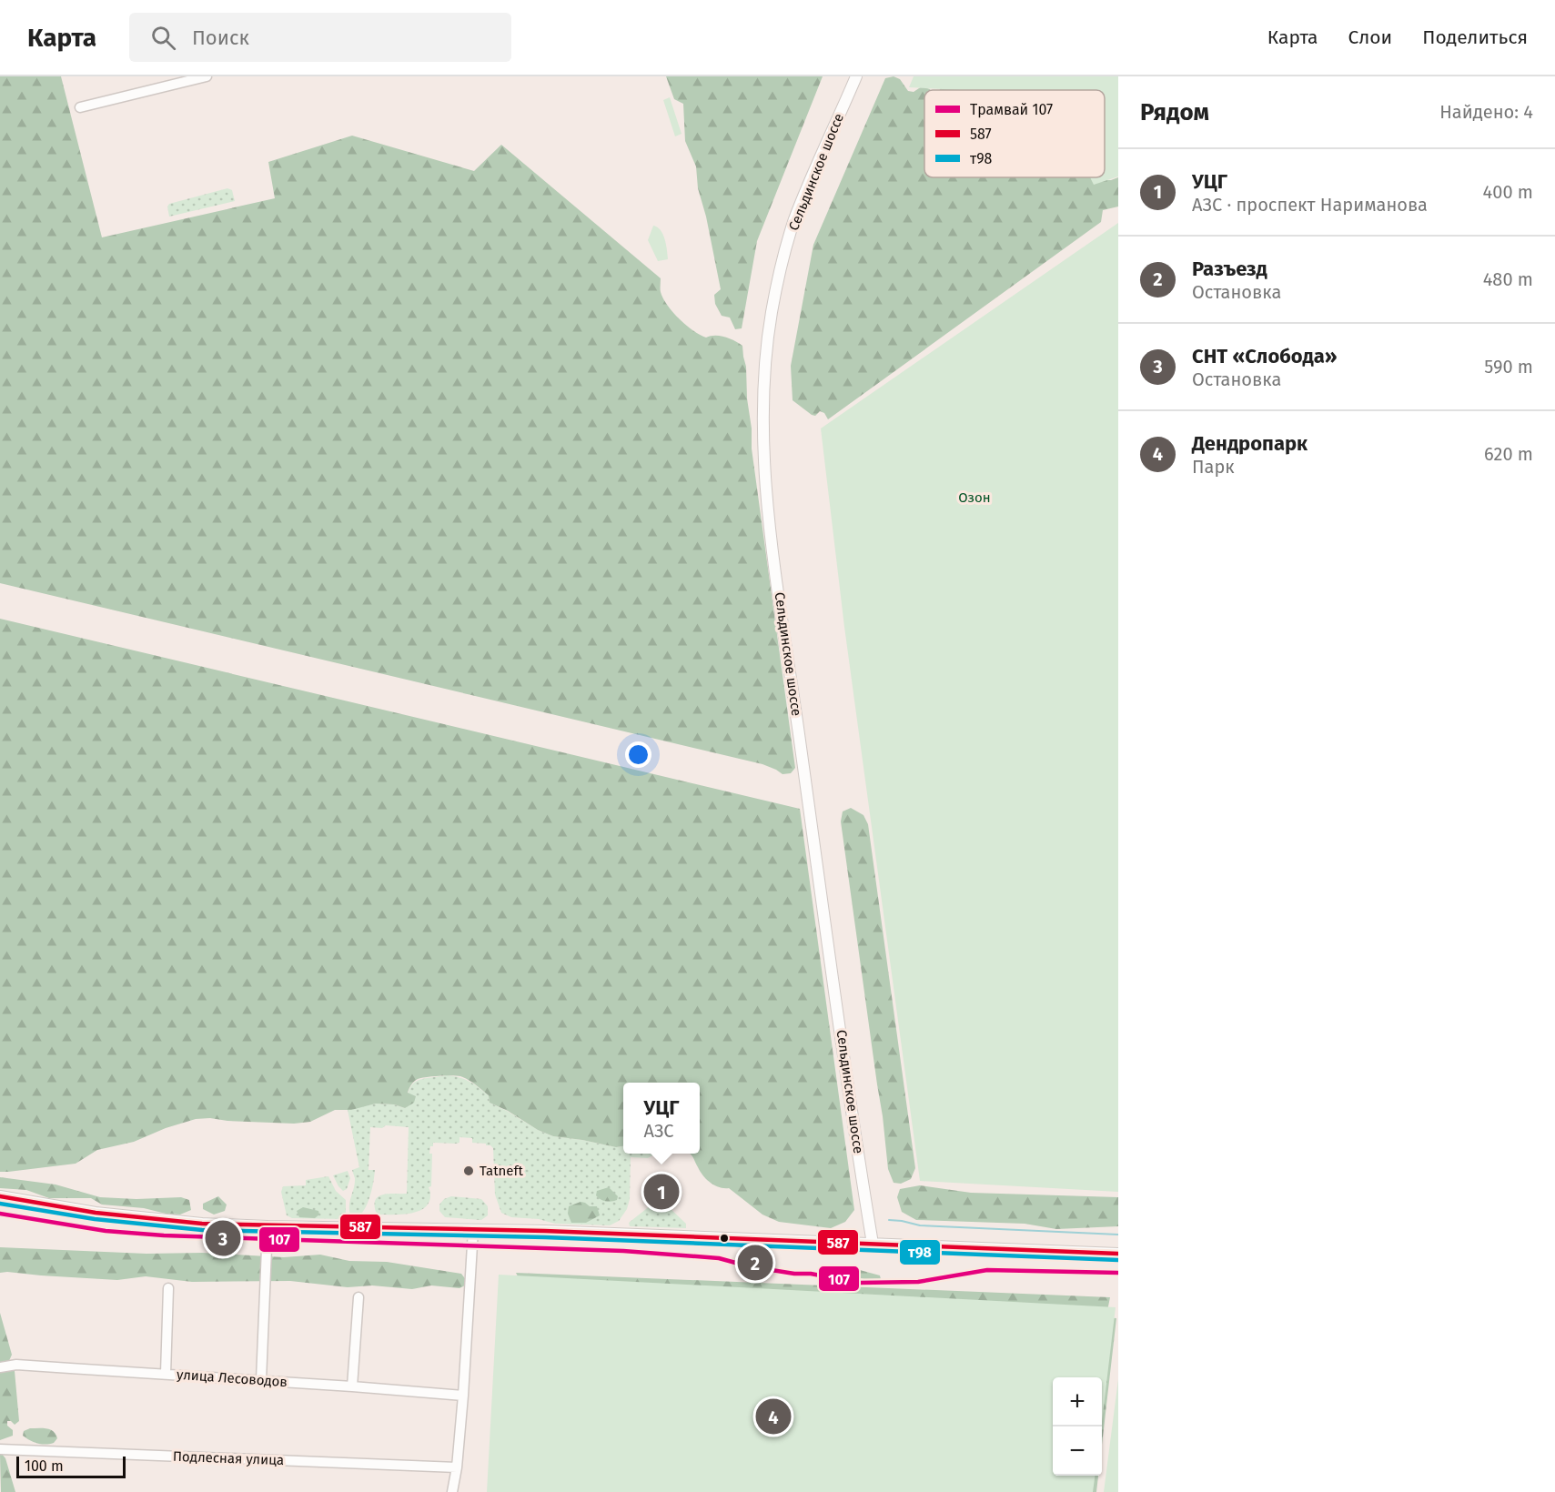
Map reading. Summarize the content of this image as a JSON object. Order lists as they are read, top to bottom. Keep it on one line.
{"streets":{"main road":["Сельдинское шоссе"],"street":["улица Лесоводов","Подлесная улица"]},"parks":["Озон"],"places":["Tatneft"],"lines":["transit line 587","transit line т98","tram line 107"],"legend":["Трамвай 107","587","т98"],"scale_bar":"100 m","page":{"header":"Карта","search":"Поиск","nav":["Карта","Слои","Поделиться"],"heading":["Рядом","Найдено: 4"],"list":[{"mark":"1","name":"УЦГ","note":"АЗС · проспект Нариманова","value":"400 m"},{"mark":"2","name":"Разъезд","note":"Остановка","value":"480 m"},{"mark":"3","name":"СНТ «Слобода»","note":"Остановка","value":"590 m"},{"mark":"4","name":"Дендропарк","note":"Парк","value":"620 m"}],"popup":["УЦГ","АЗС"],"pins":["1","3","2","4"],"map_buttons":["+","−"],"scale":"100 m"}}
